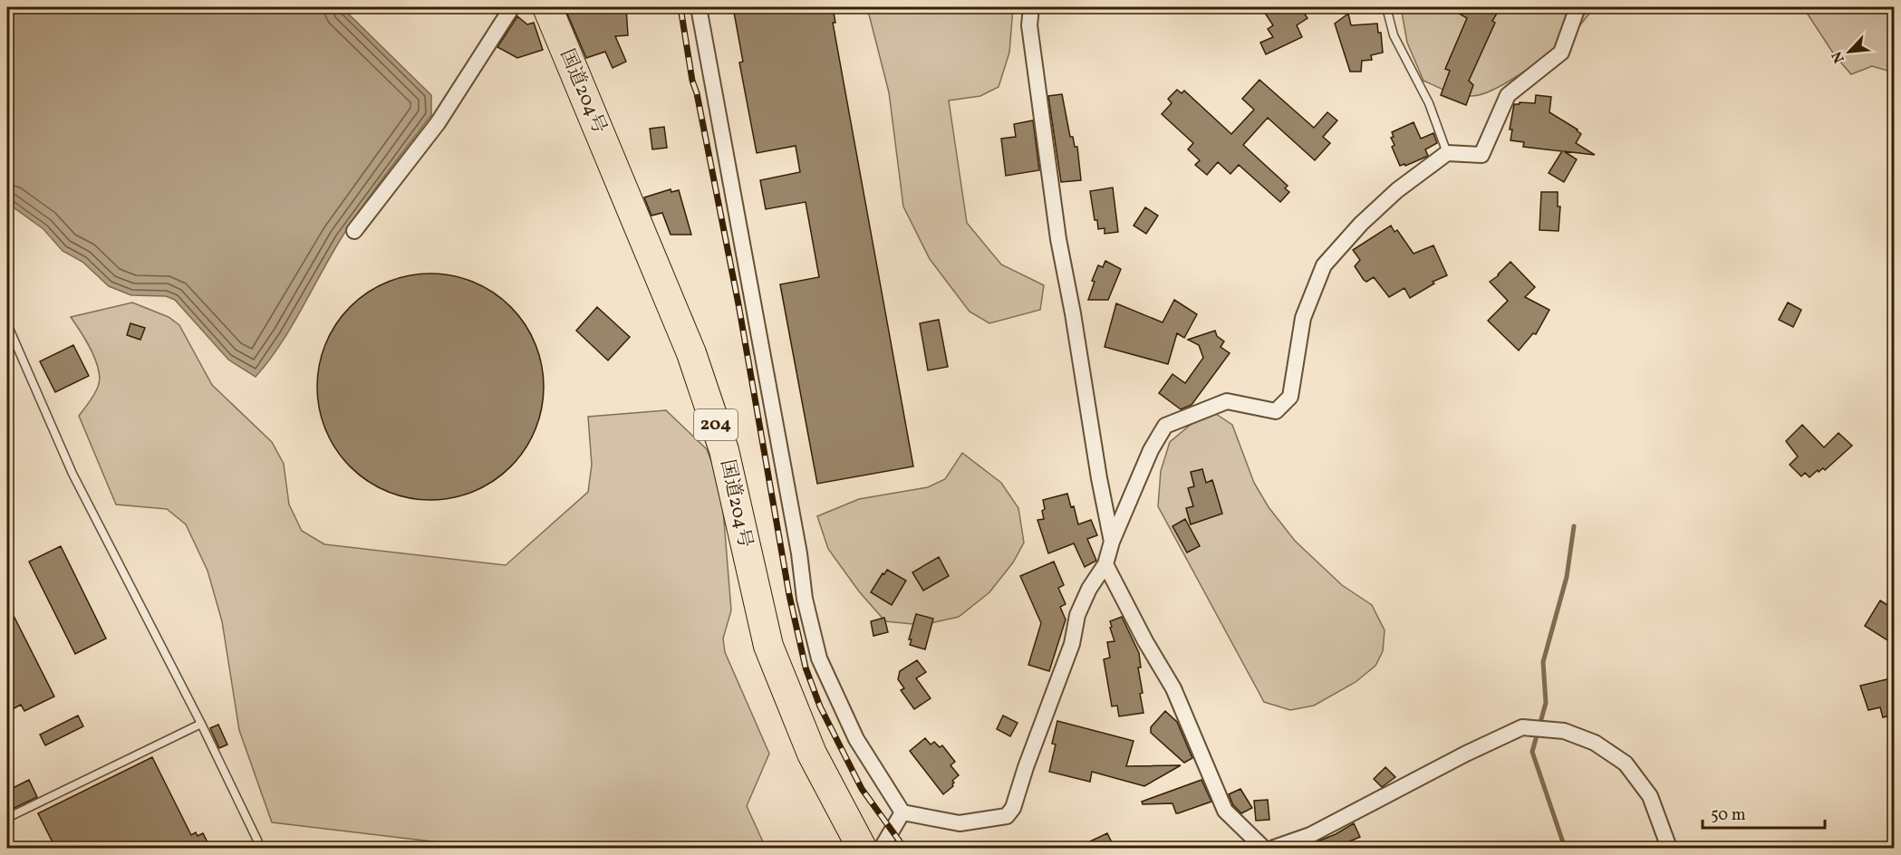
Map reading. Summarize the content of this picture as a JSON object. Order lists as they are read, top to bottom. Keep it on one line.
{"streets":{"highway":["国道204号","204"]},"scale_bar":"50 m","north":"bottom left"}
